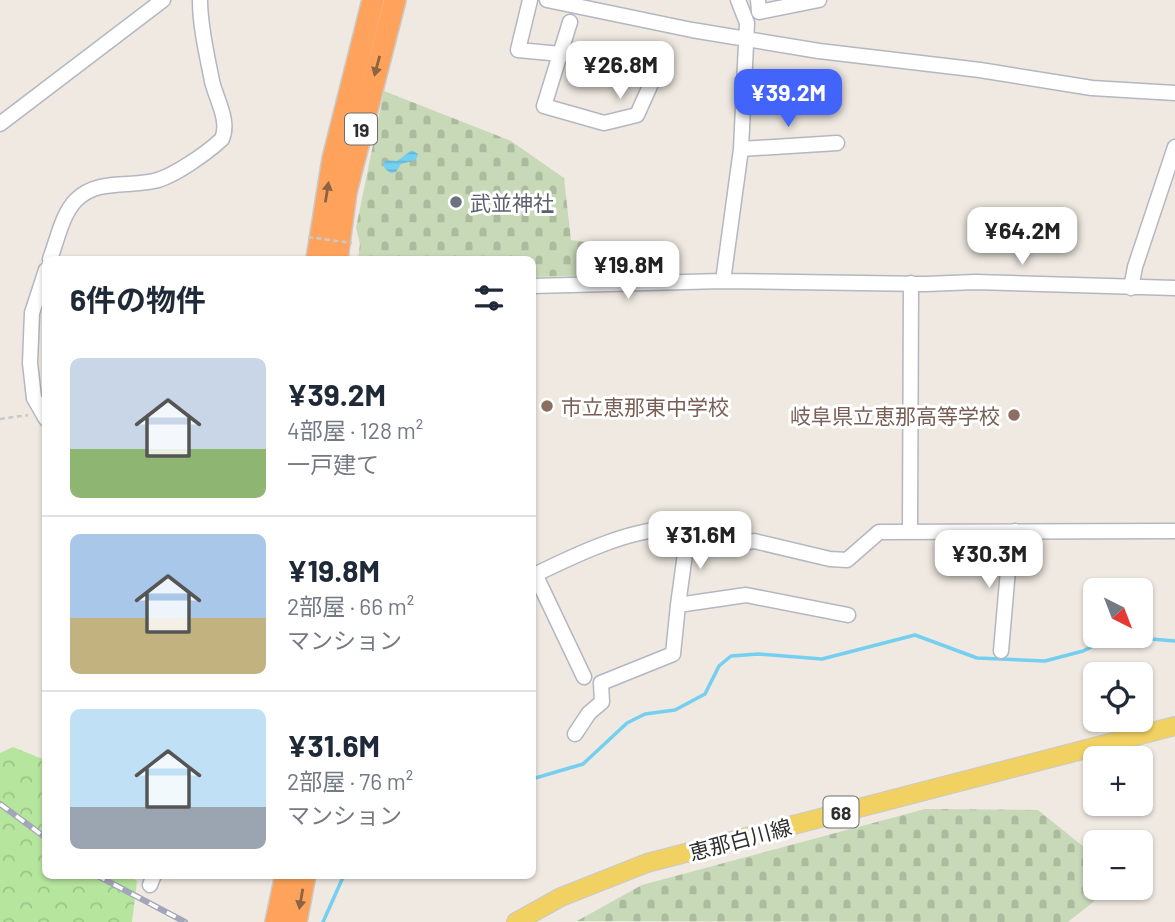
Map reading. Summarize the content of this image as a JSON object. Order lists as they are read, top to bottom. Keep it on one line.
{"streets":{"highway":["19"],"main road":["68","恵那白川線"]},"places":["武並神社","市立恵那東中学校","岐阜県立恵那高等学校"],"north":"bottom right","page":{"price":["¥26.8M","¥39.2M","¥64.2M","¥19.8M","¥31.6M","¥30.3M"],"heading":"6件の物件","list":[{"name":"¥39.2M","note":"4部屋 · 128 m² · 一戸建て"},{"name":"¥19.8M","note":"2部屋 · 66 m² · マンション"},{"name":"¥31.6M","note":"2部屋 · 76 m² · マンション"}],"map_buttons":["+","−"]}}
